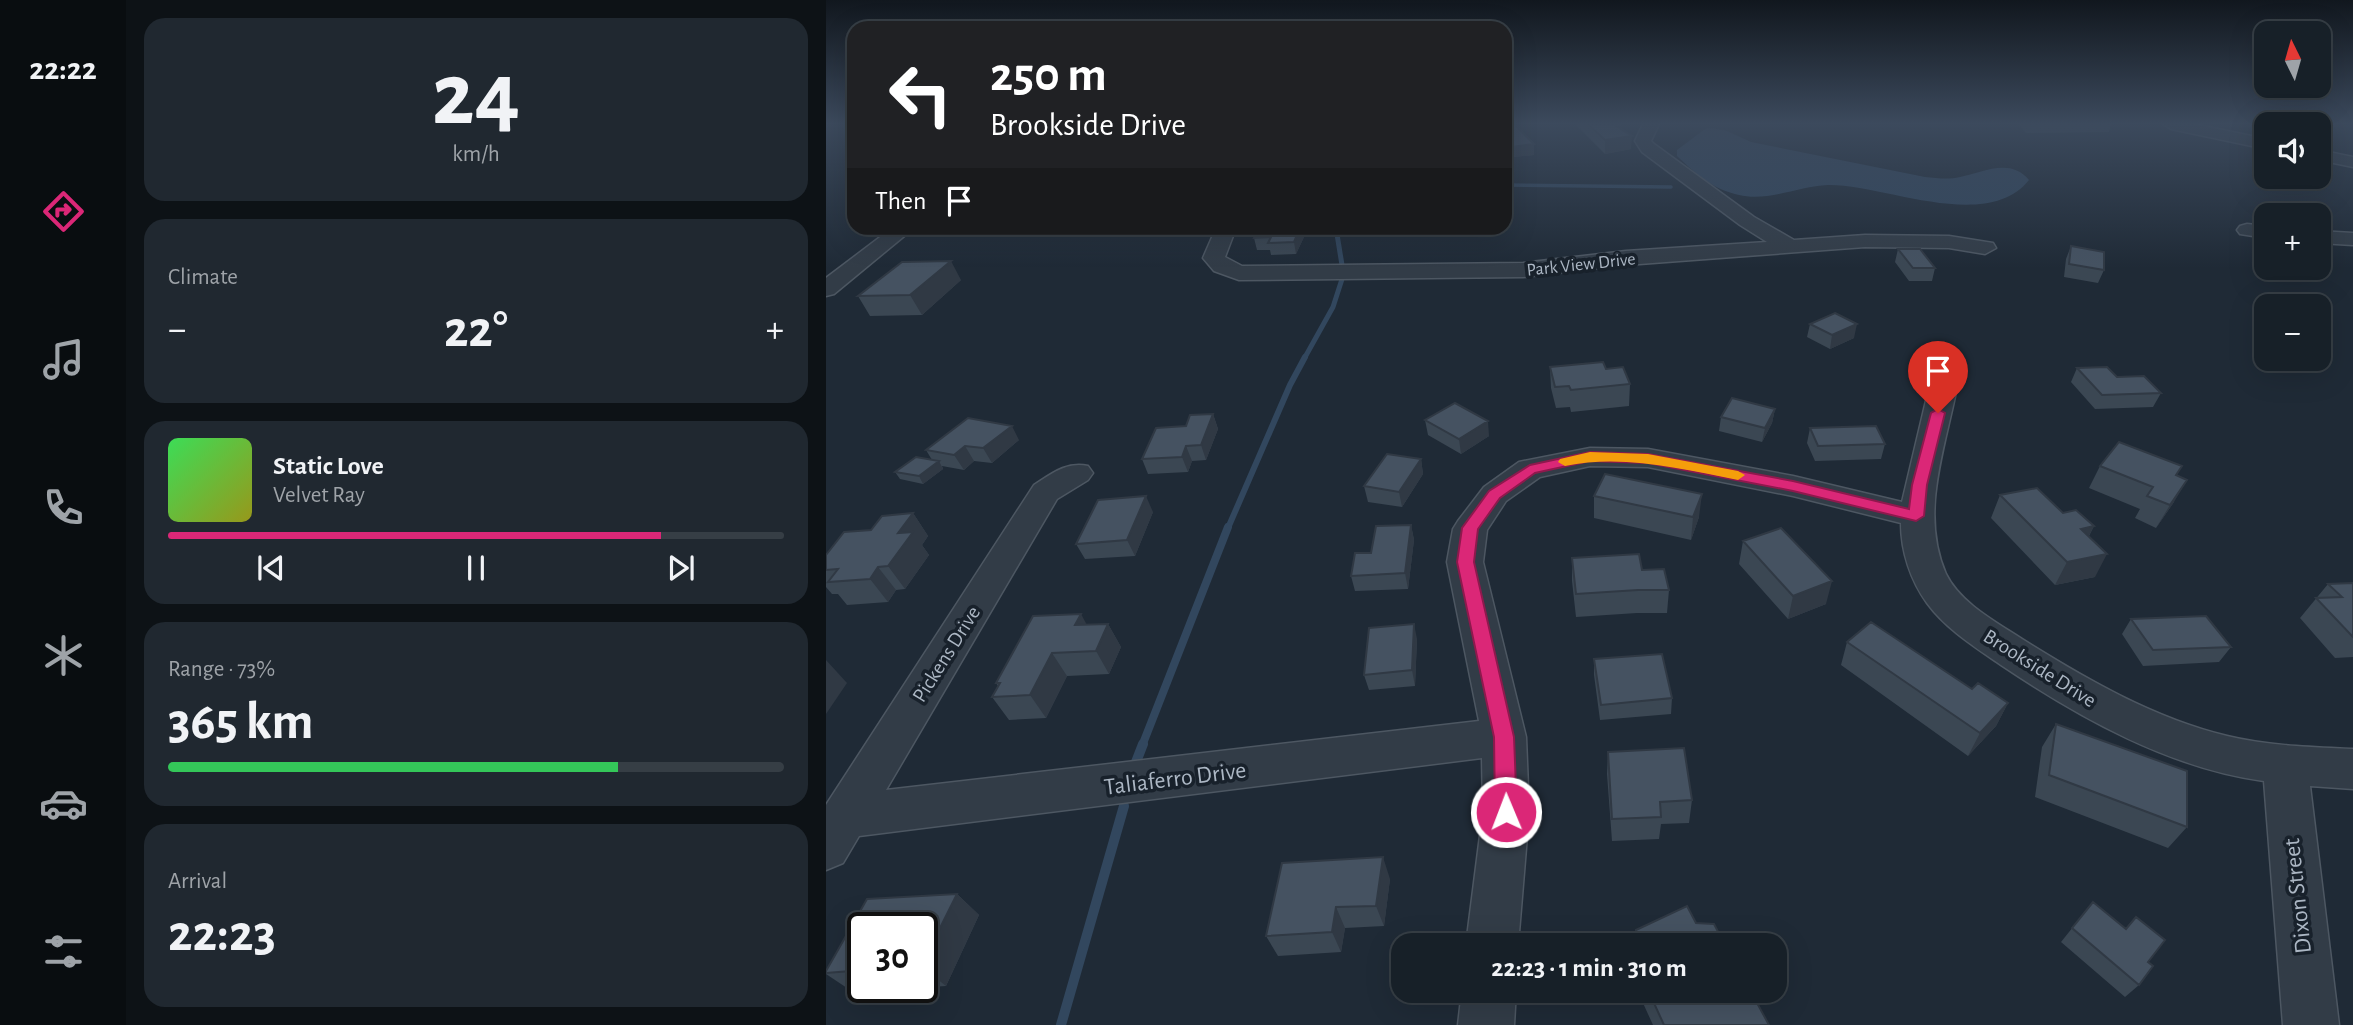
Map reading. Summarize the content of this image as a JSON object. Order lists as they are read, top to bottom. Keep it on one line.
{"streets":{"street":["Park View Drive","Pickens Drive","Brookside Drive","Taliaferro Drive","Dixon Street"]},"crossings":[["Pickens Drive","Taliaferro Drive"],["Brookside Drive","Dixon Street"]],"north":"top","page":{"tabs":"22:22","tile":[["24","km/h"],"Climate",["Range · 73%","365 km"],["Arrival","22:23"]],"map_buttons":["+","−"],"turn":["250 m","Brookside Drive"],"then":"Then","heat":["−","22°","+"],"song":["Static Love","Velvet Ray"],"limit":"30","trip":"22:23 · 1 min · 310 m"}}
